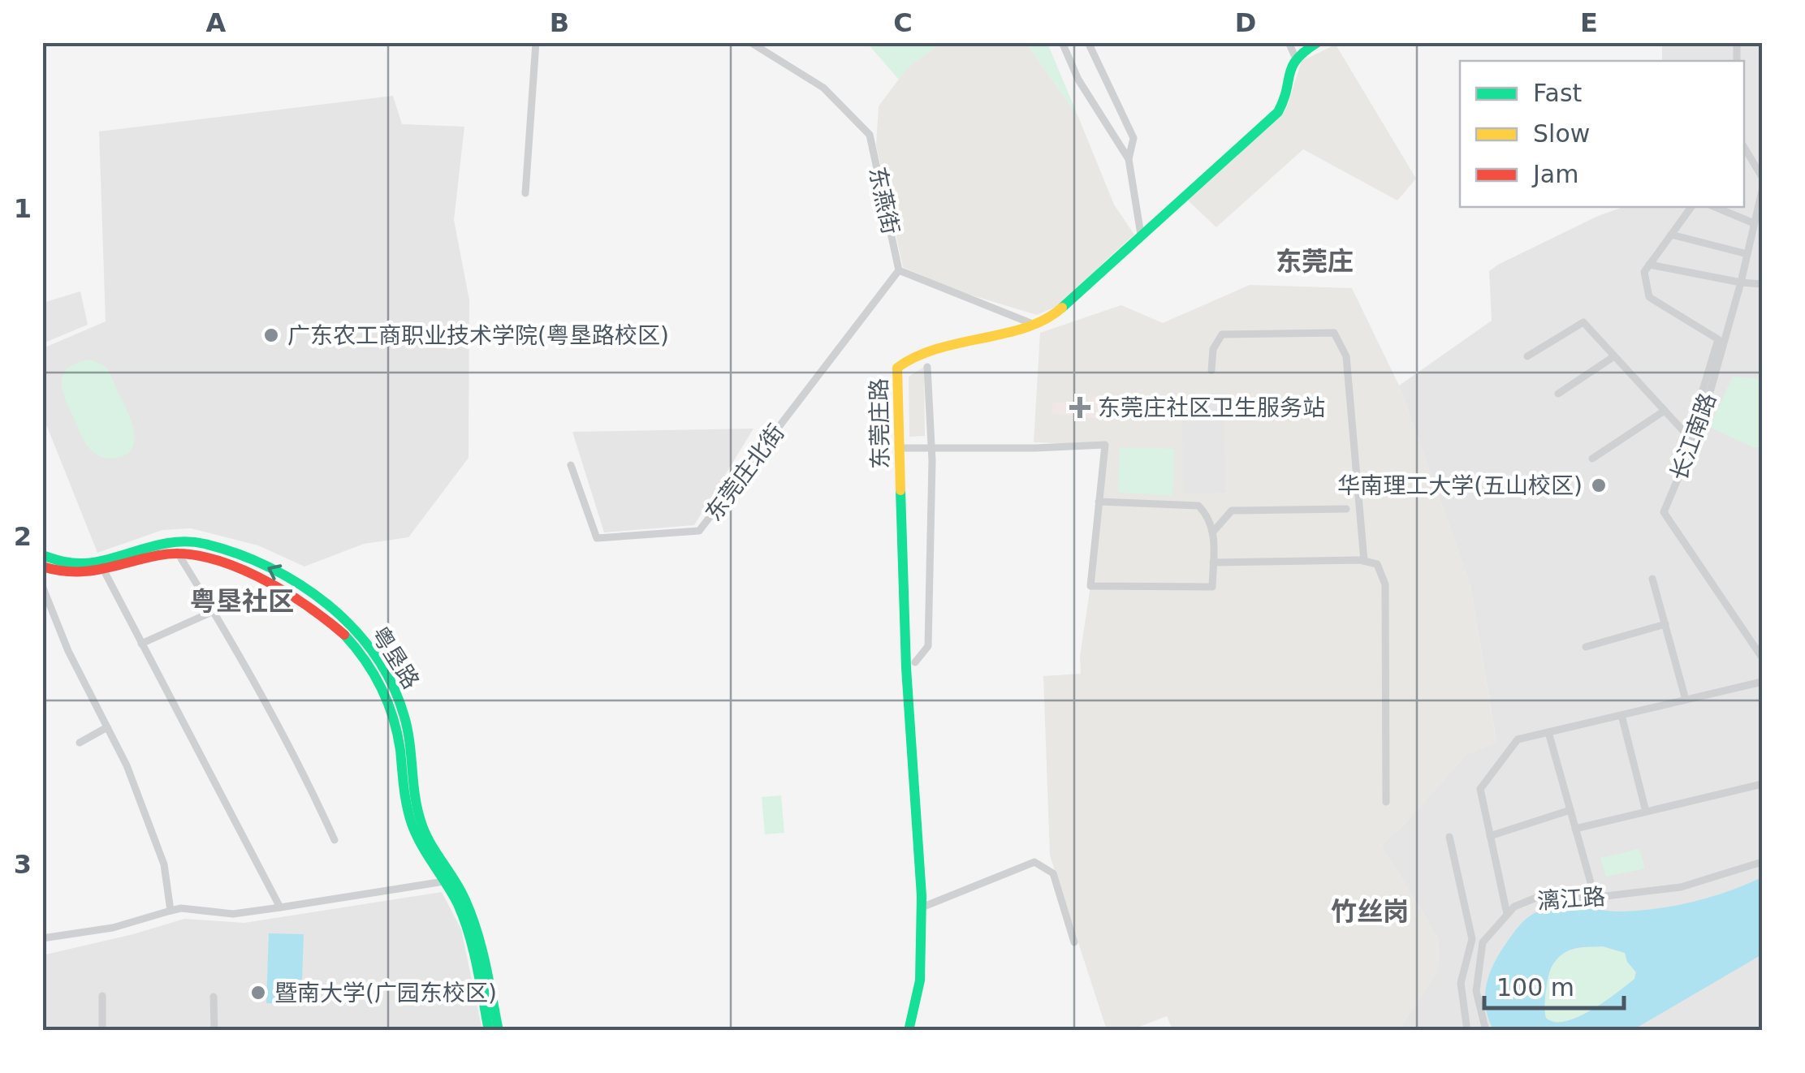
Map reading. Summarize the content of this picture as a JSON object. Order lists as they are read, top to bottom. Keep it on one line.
{"streets":{"main road":["东莞庄路","粤垦路"],"street":["东燕街","长江南路","东莞庄北街","漓江路"]},"crossings":[["东燕街","东莞庄北街"]],"districts":["东莞庄","粤垦社区","竹丝岗"],"places":{"other":["广东农工商职业技术学院(粤垦路校区)","华南理工大学(五山校区)","暨南大学(广园东校区)"],"health":["东莞庄社区卫生服务站"]},"legend":["Fast","Slow","Jam"],"scale_bar":"100 m","grid":{"columns":["A","B","C","D","E"],"rows":["1","2","3"]}}
